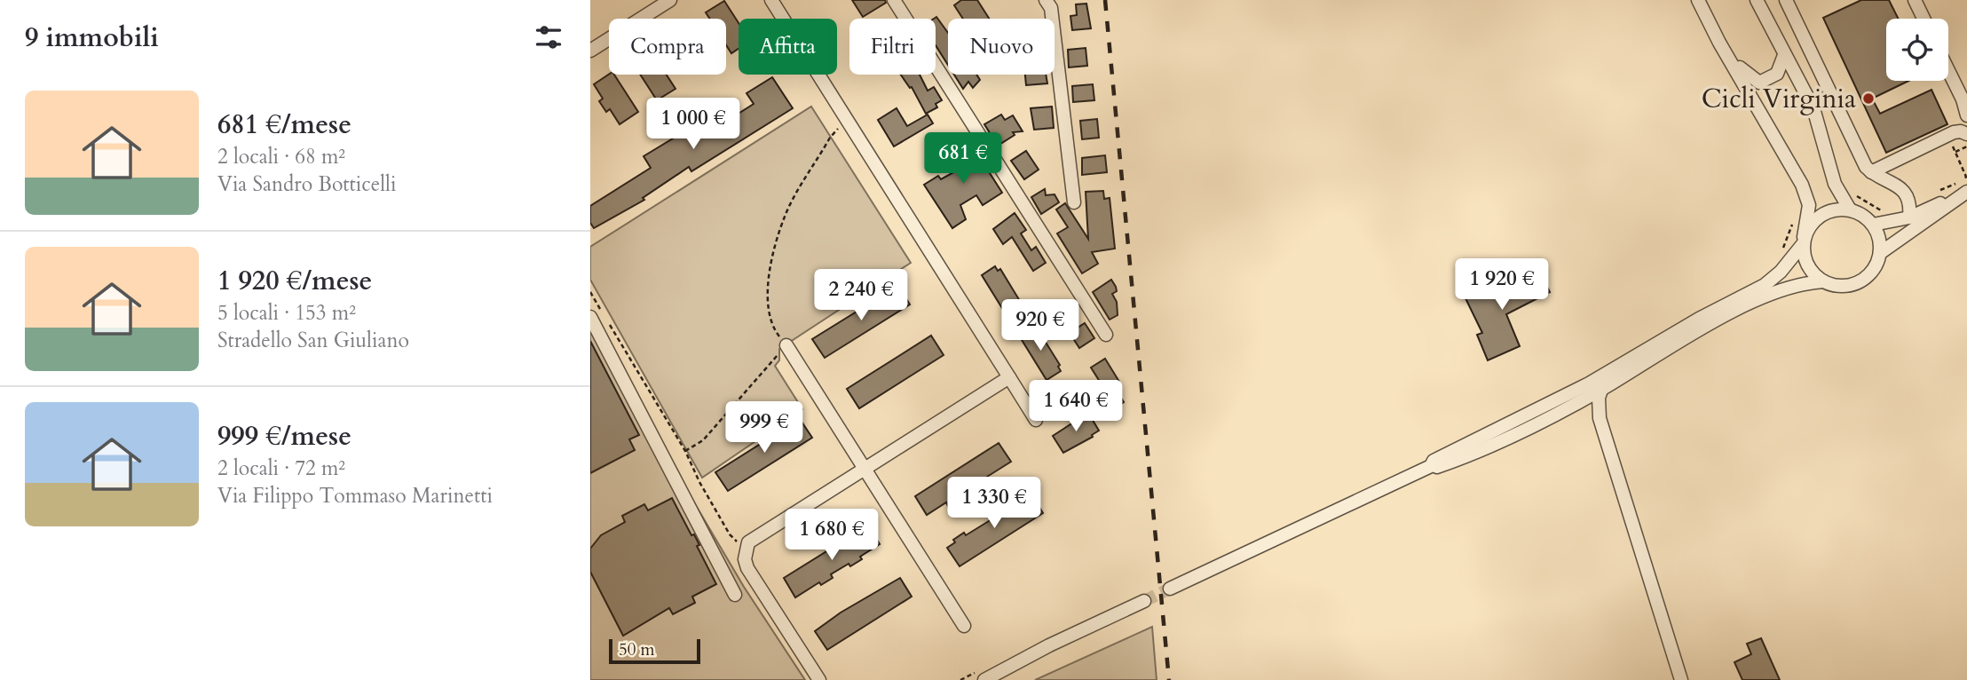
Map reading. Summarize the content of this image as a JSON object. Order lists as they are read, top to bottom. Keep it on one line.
{"places":["Cicli Virginia"],"scale_bar":"50 m","page":{"heading":"9 immobili","chip":["Compra","Affitta","Filtri","Nuovo"],"list":[{"name":"681 €/mese","note":"2 locali · 68 m² · Via Sandro Botticelli"},{"name":"1 920 €/mese","note":"5 locali · 153 m² · Stradello San Giuliano"},{"name":"999 €/mese","note":"2 locali · 72 m² · Via Filippo Tommaso Marinetti"}],"price":["1 000 €","681 €","1 920 €","2 240 €","920 €","1 640 €","999 €","1 330 €","1 680 €"],"scale":"50 m"}}
